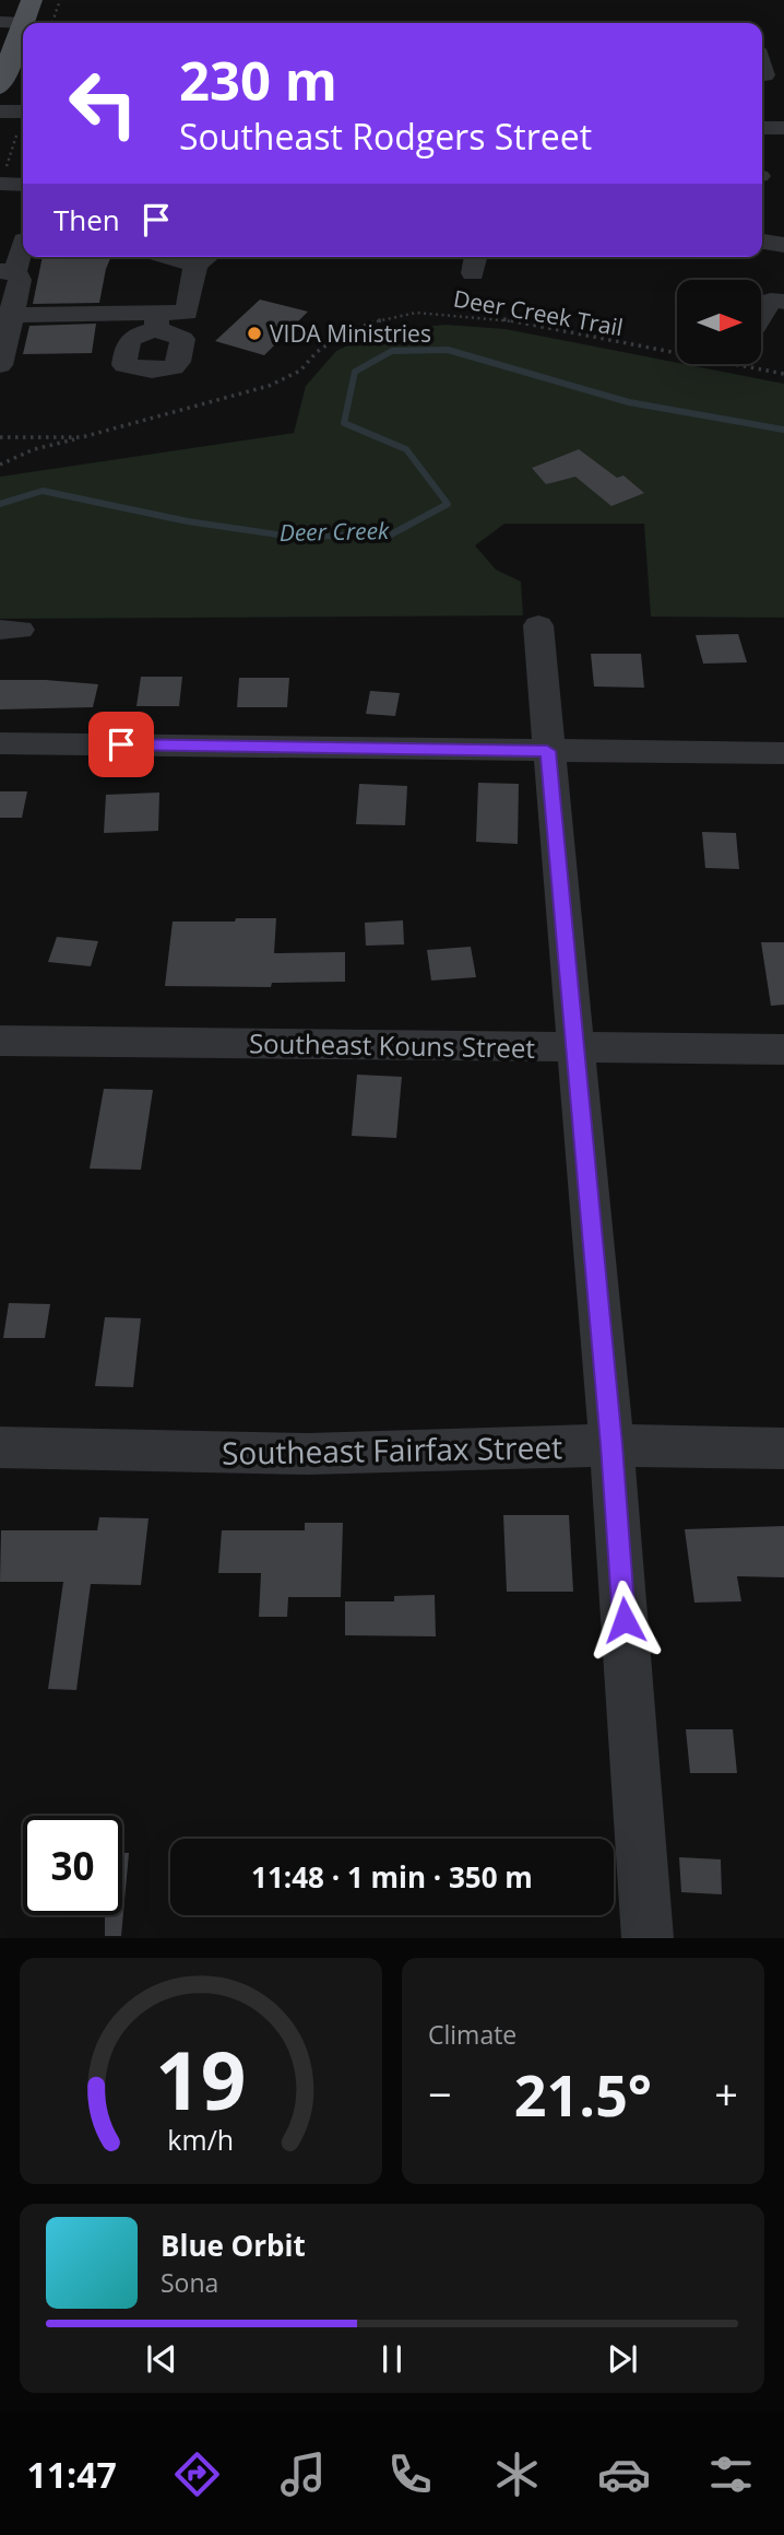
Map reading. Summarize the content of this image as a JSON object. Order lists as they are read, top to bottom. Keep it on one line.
{"streets":{"street":["Southeast Kouns Street","Southeast Fairfax Street"],"path":["Deer Creek Trail"]},"water":["Deer Creek"],"places":["VIDA Ministries"],"north":"right","page":{"turn":["230 m","Southeast Rodgers Street"],"then":"Then","limit":"30","trip":"11:48 · 1 min · 350 m","tile":"Climate","heat":["−","21.5°","+"],"song":["Blue Orbit","Sona"],"tabs":"11:47","gauge":["19","km/h"]}}
